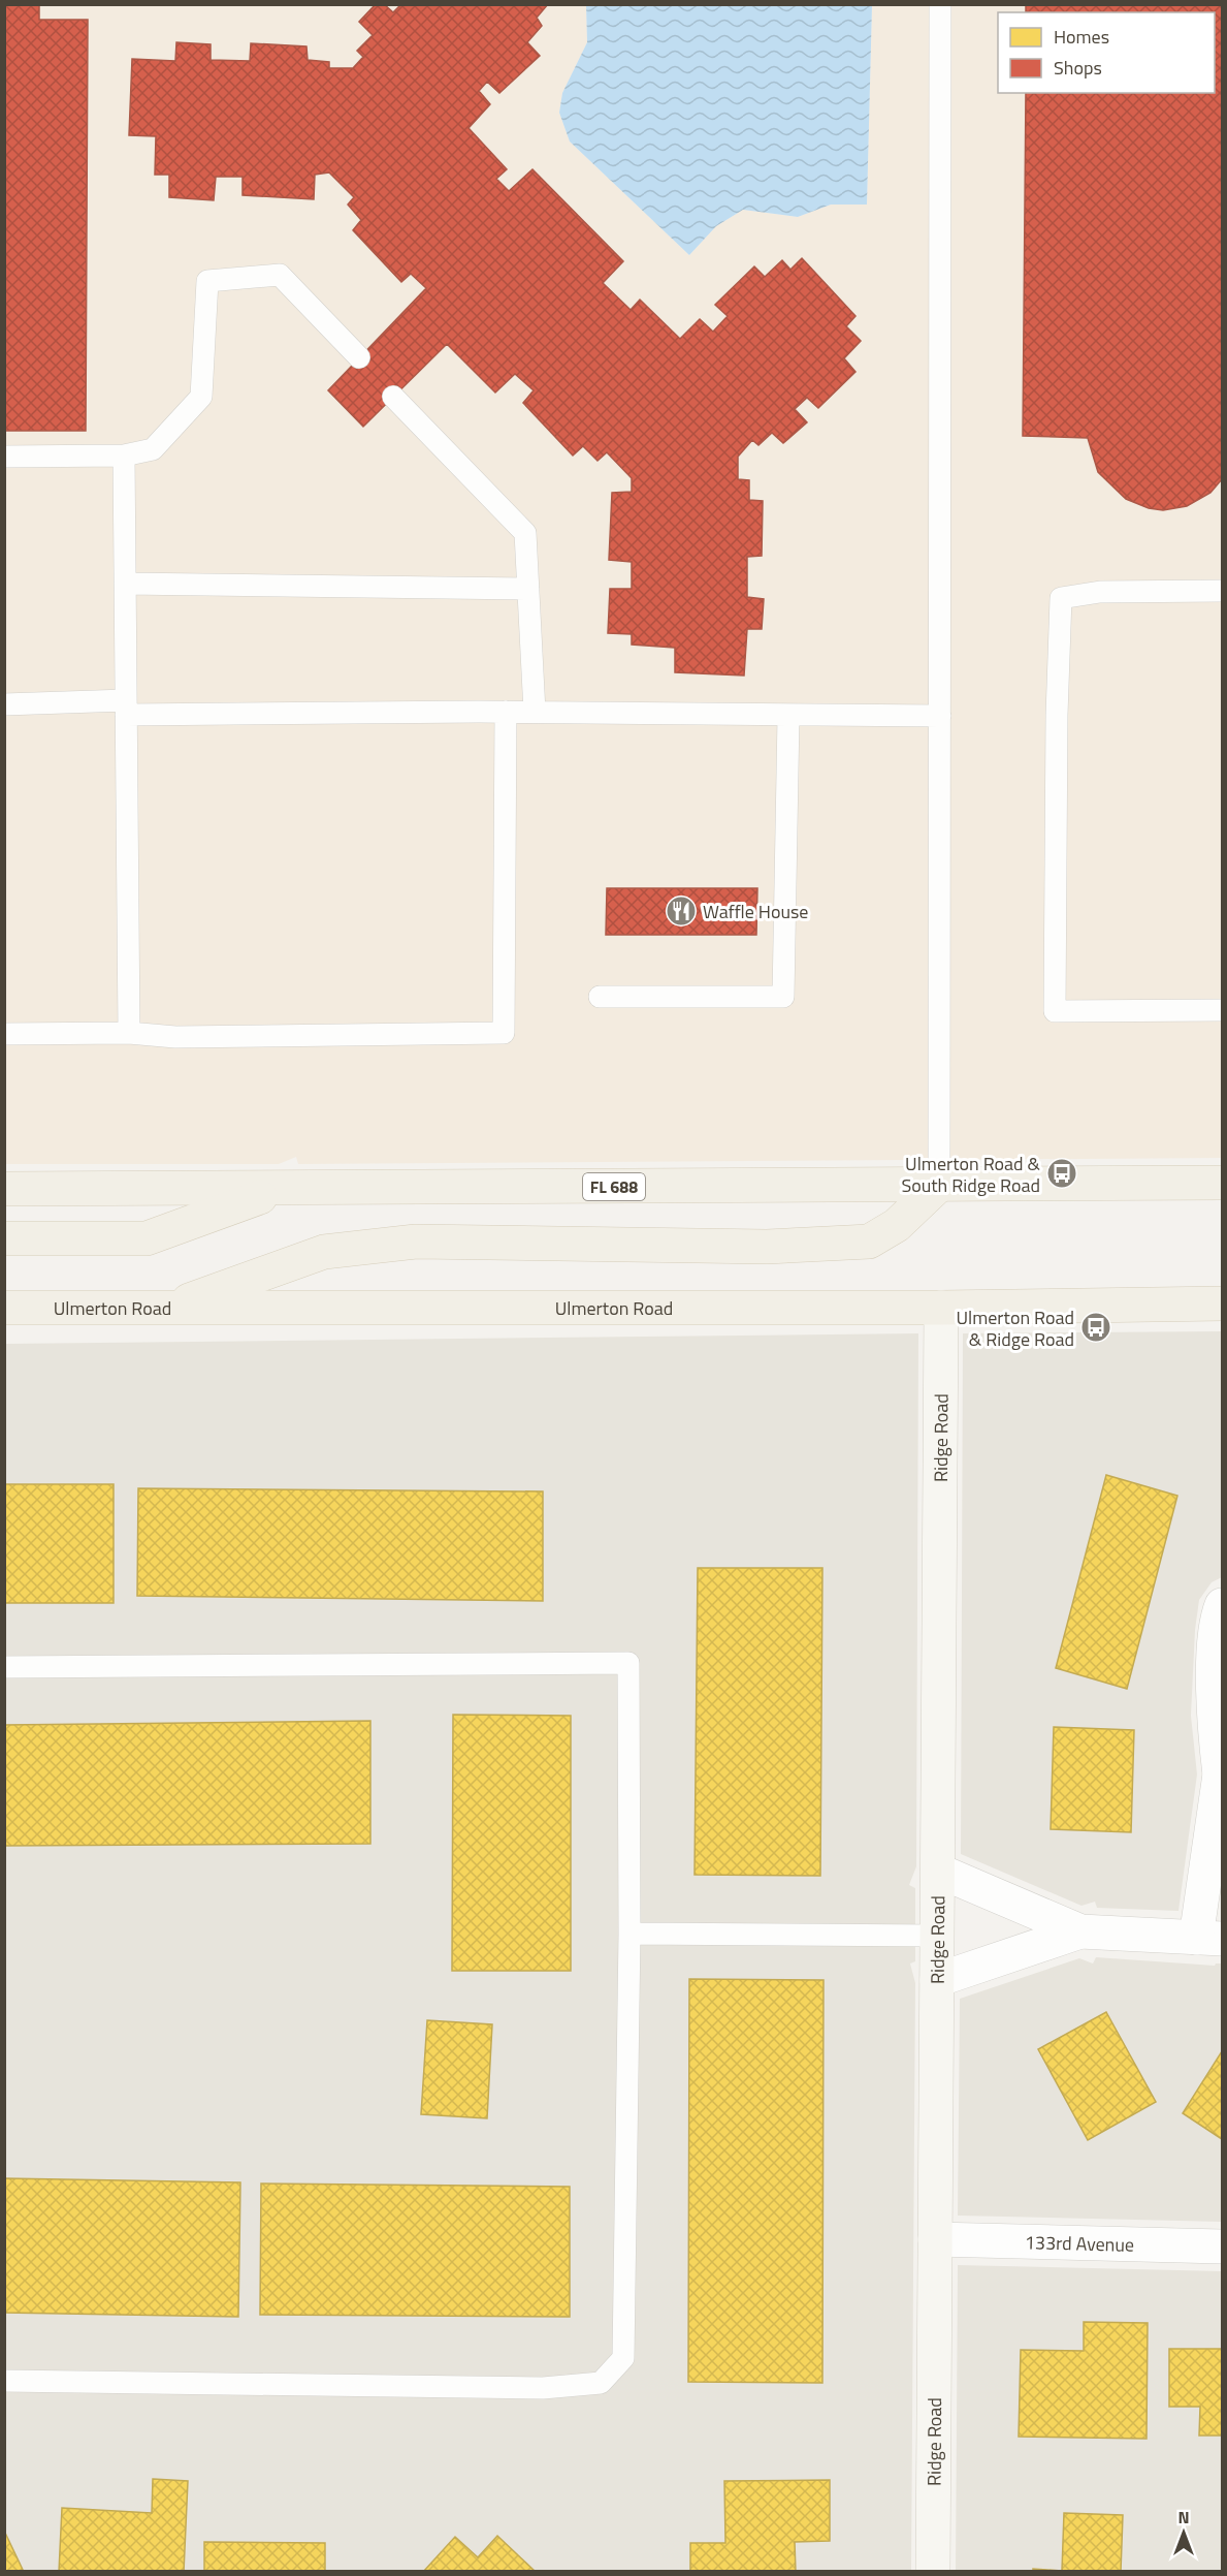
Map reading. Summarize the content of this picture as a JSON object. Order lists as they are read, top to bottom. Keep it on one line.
{"streets":{"main road":["FL 688","Ulmerton Road"],"street":["Ridge Road","133rd Avenue"]},"crossings":[["Ulmerton Road","Ridge Road"],["Ridge Road","133rd Avenue"]],"places":{"restaurant":["Waffle House"],"bus stop":["Ulmerton Road & South Ridge Road","Ulmerton Road & Ridge Road"]},"legend":["Homes","Shops"],"north":"top"}
